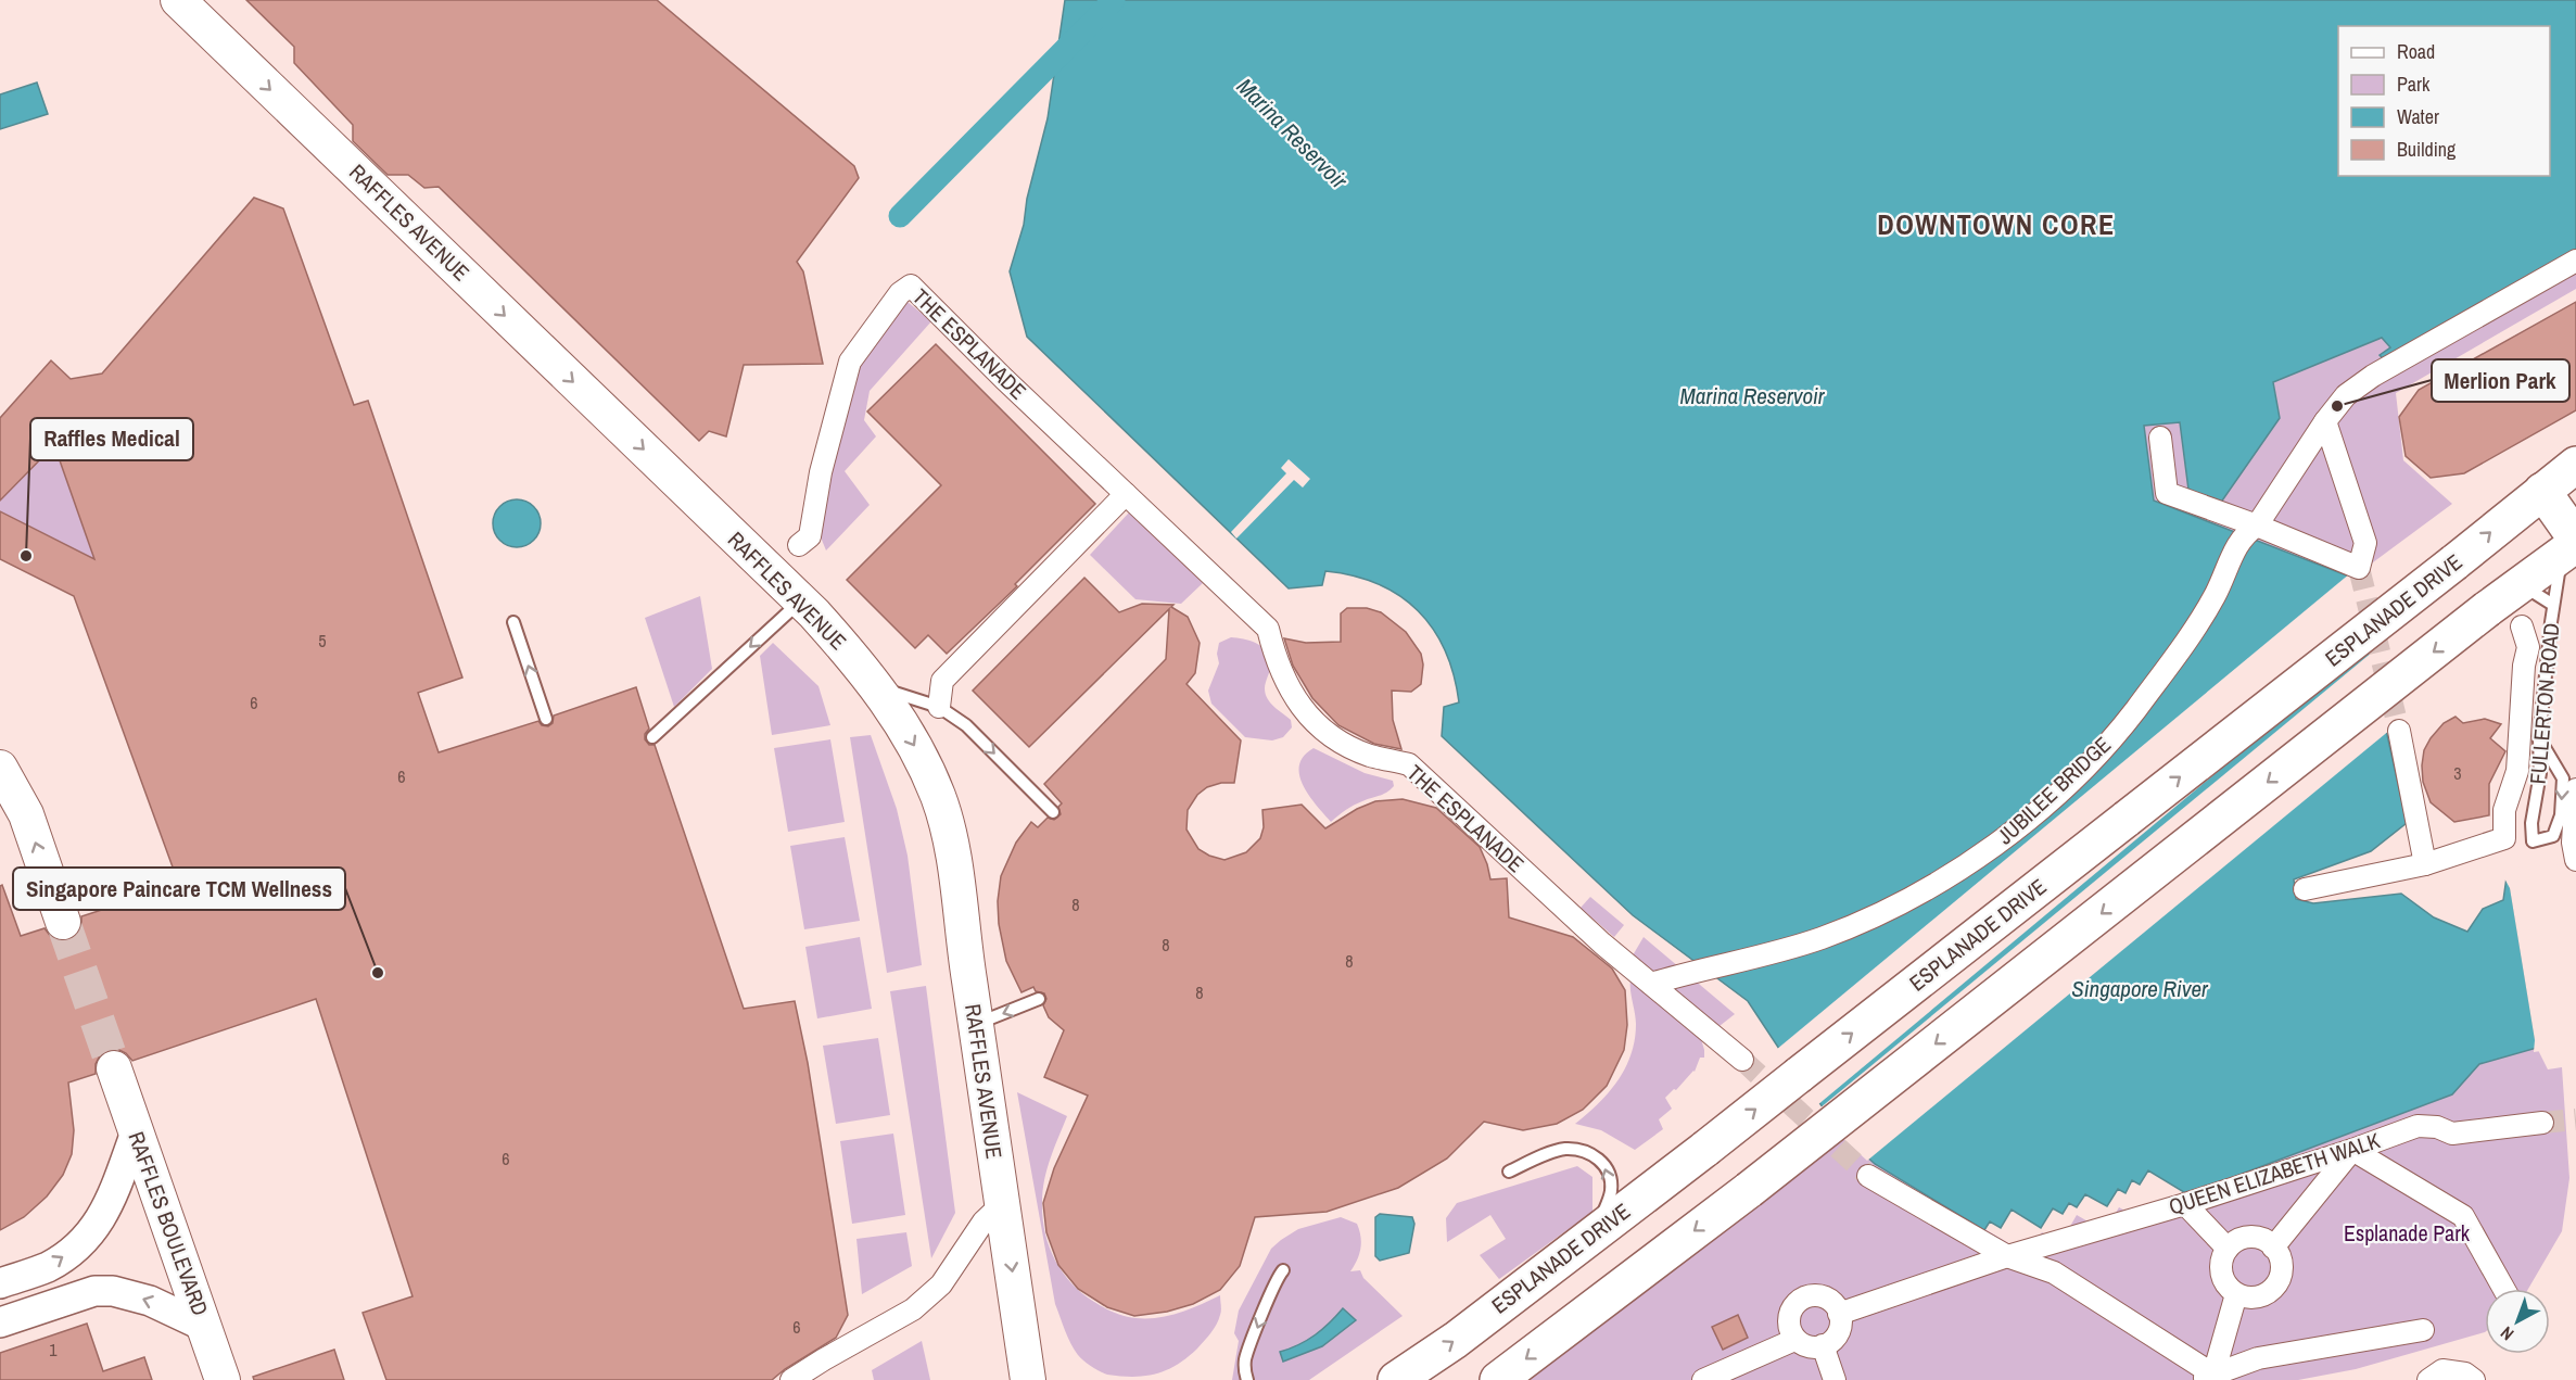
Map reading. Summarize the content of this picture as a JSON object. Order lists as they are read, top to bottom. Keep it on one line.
{"streets":{"highway":["ESPLANADE DRIVE"],"main road":["RAFFLES AVENUE","RAFFLES BOULEVARD"],"street":["THE ESPLANADE","JUBILEE BRIDGE","QUEEN ELIZABETH WALK"],"lane":["FULLERTON ROAD"]},"crossings":[["THE ESPLANADE","JUBILEE BRIDGE"]],"one_way":["RAFFLES AVENUE"],"districts":["DOWNTOWN CORE"],"water":["Marina Reservoir","Singapore River"],"parks":["Esplanade Park"],"places":["Merlion Park","Raffles Medical","Singapore Paincare TCM Wellness"],"house_numbers":["5","6","3","6","8","8","8","8","6","6","1"],"legend":["Road","Park","Water","Building"],"north":"bottom left"}
